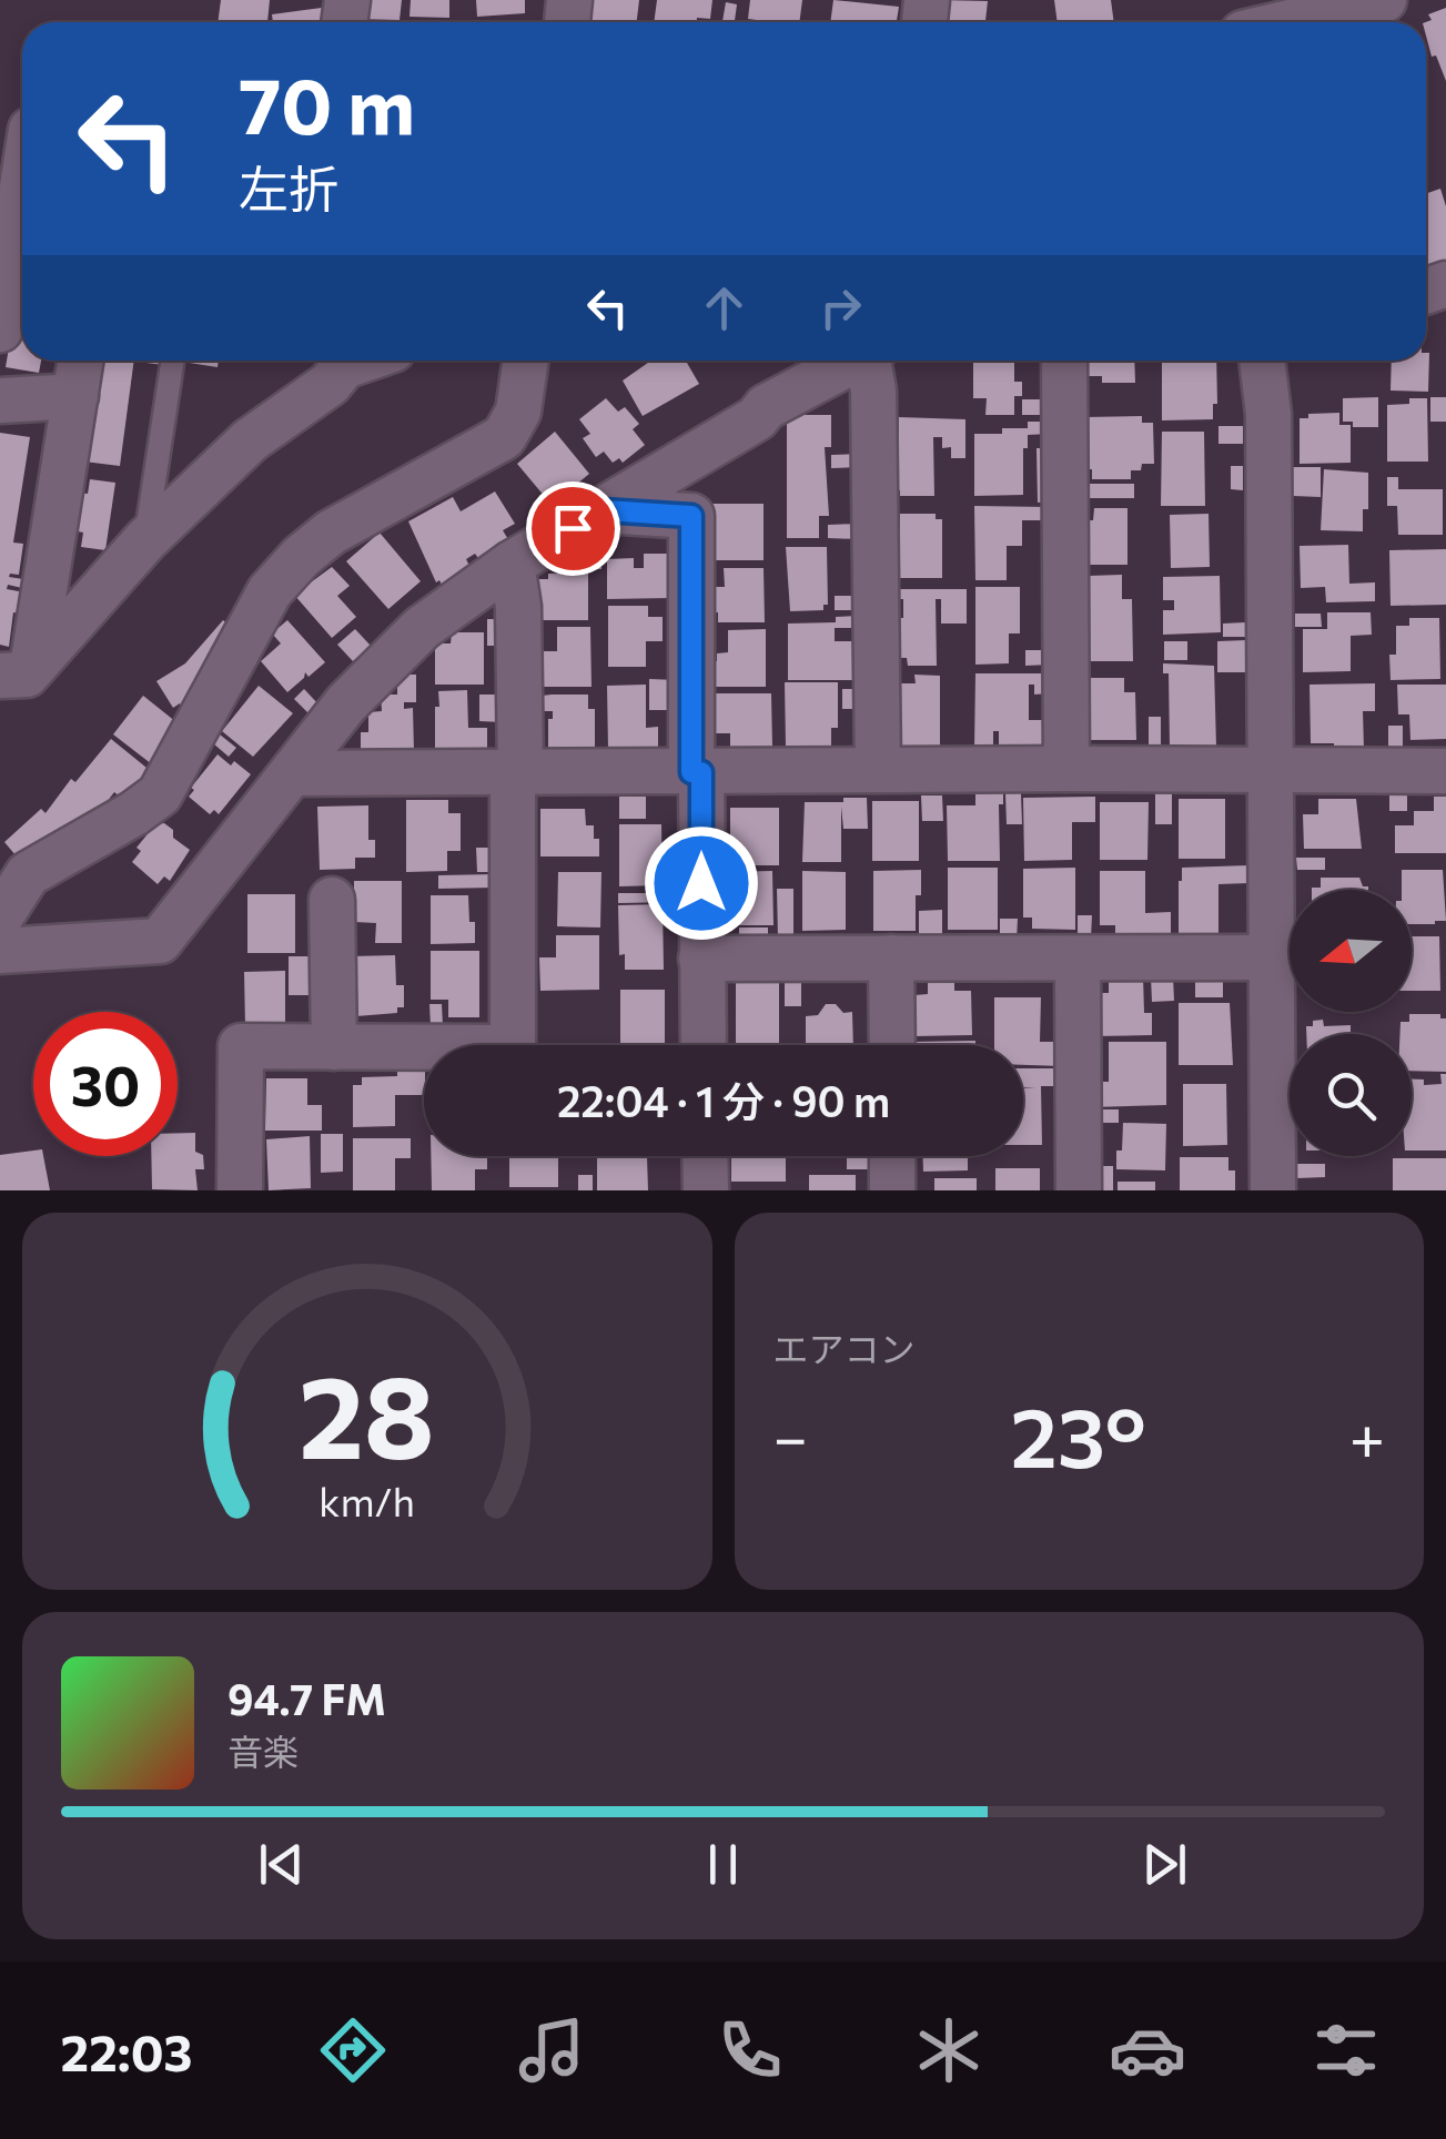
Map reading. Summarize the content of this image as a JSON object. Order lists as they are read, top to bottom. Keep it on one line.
{"north":"left","page":{"turn":["70 m","左折"],"limit":"30","trip":"22:04 · 1 分 · 90 m","tile":"エアコン","heat":["−","23°","+"],"song":["94.7 FM","音楽"],"tabs":"22:03","gauge":["28","km/h"]}}
